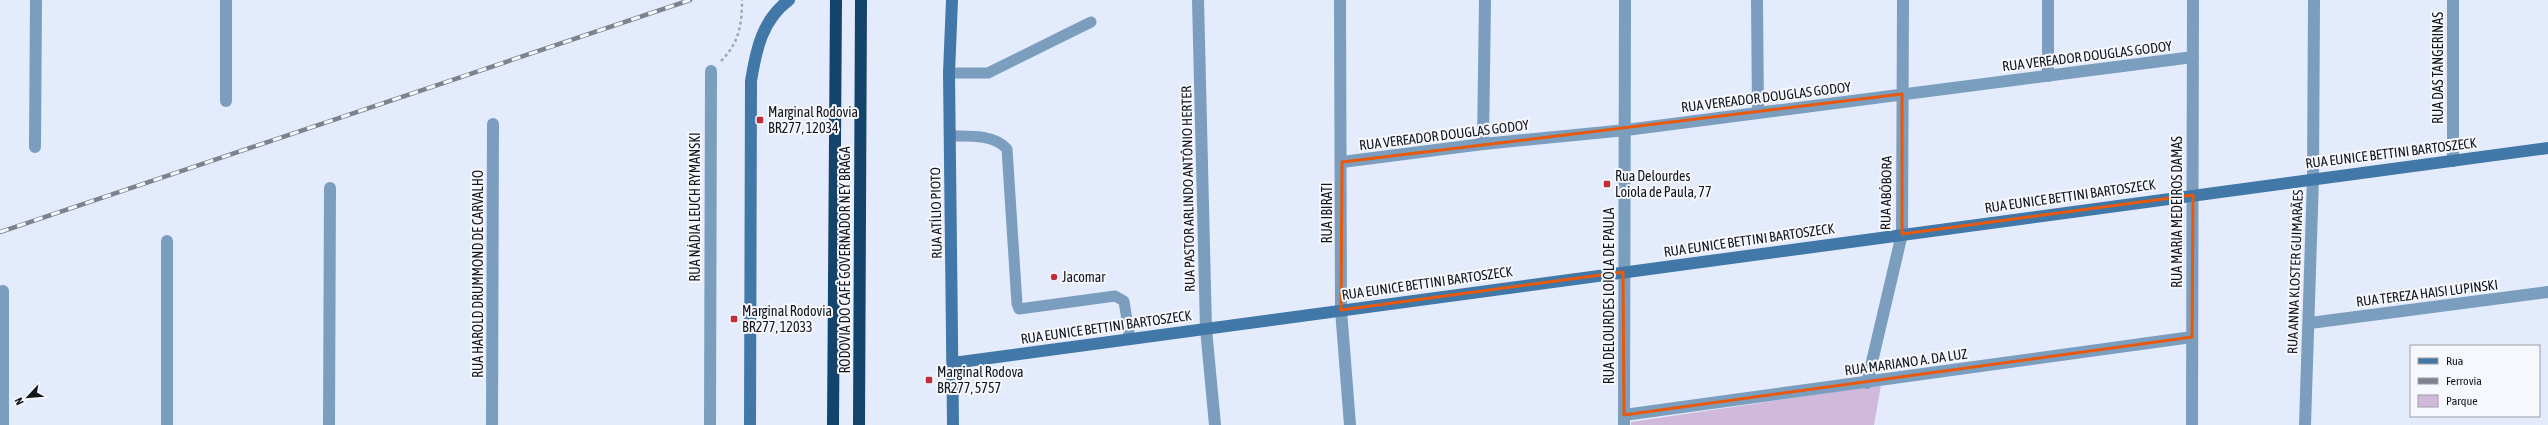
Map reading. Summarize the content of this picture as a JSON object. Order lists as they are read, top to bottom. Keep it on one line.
{"streets":{"highway":["RODOVIA DO CAFÉ GOVERNADOR NEY BRAGA"],"street":["RUA VEREADOR DOUGLAS GODOY","RUA DAS TANGERINAS","RUA EUNICE BETTINI BARTOSZECK","RUA PASTOR ARLINDO ANTÔNIO HERTER","RUA ABÓBORA","RUA NÁDIA LEUCH RYMANSKI","RUA MARIA MEDEIROS DAMAS","RUA ATÍLIO PIOTO","RUA IBIRATI","RUA ANNA KLOSTER GUIMARÃES","RUA HAROLD DRUMMOND DE CARVALHO","RUA TEREZA HAISI LUPINSKI","RUA DELOURDES LOIOLA DE PAULA","RUA MARIANO A. DA LUZ"]},"crossings":[["RUA VEREADOR DOUGLAS GODOY","RUA ABÓBORA"],["RUA VEREADOR DOUGLAS GODOY","RUA MARIA MEDEIROS DAMAS"],["RUA VEREADOR DOUGLAS GODOY","RUA IBIRATI"],["RUA VEREADOR DOUGLAS GODOY","RUA DELOURDES LOIOLA DE PAULA"],["RUA DAS TANGERINAS","RUA EUNICE BETTINI BARTOSZECK"],["RUA EUNICE BETTINI BARTOSZECK","RUA PASTOR ARLINDO ANTÔNIO HERTER"],["RUA EUNICE BETTINI BARTOSZECK","RUA ABÓBORA"],["RUA EUNICE BETTINI BARTOSZECK","RUA MARIA MEDEIROS DAMAS"],["RUA EUNICE BETTINI BARTOSZECK","RUA ATÍLIO PIOTO"],["RUA EUNICE BETTINI BARTOSZECK","RUA IBIRATI"],["RUA EUNICE BETTINI BARTOSZECK","RUA ANNA KLOSTER GUIMARÃES"],["RUA EUNICE BETTINI BARTOSZECK","RUA DELOURDES LOIOLA DE PAULA"],["RUA ABÓBORA","RUA MARIANO A. DA LUZ"],["RUA MARIA MEDEIROS DAMAS","RUA MARIANO A. DA LUZ"],["RUA ANNA KLOSTER GUIMARÃES","RUA TEREZA HAISI LUPINSKI"],["RUA DELOURDES LOIOLA DE PAULA","RUA MARIANO A. DA LUZ"]],"places":{"transit":["Marginal Rodovia BR277, 12034","Rua Delourdes Loiola de Paula, 77","Marginal Rodovia BR277, 12033","Marginal Rodova BR277, 5757"],"other":["Jacomar"]},"legend":["Rua","Ferrovia","Parque"],"north":"bottom left"}
